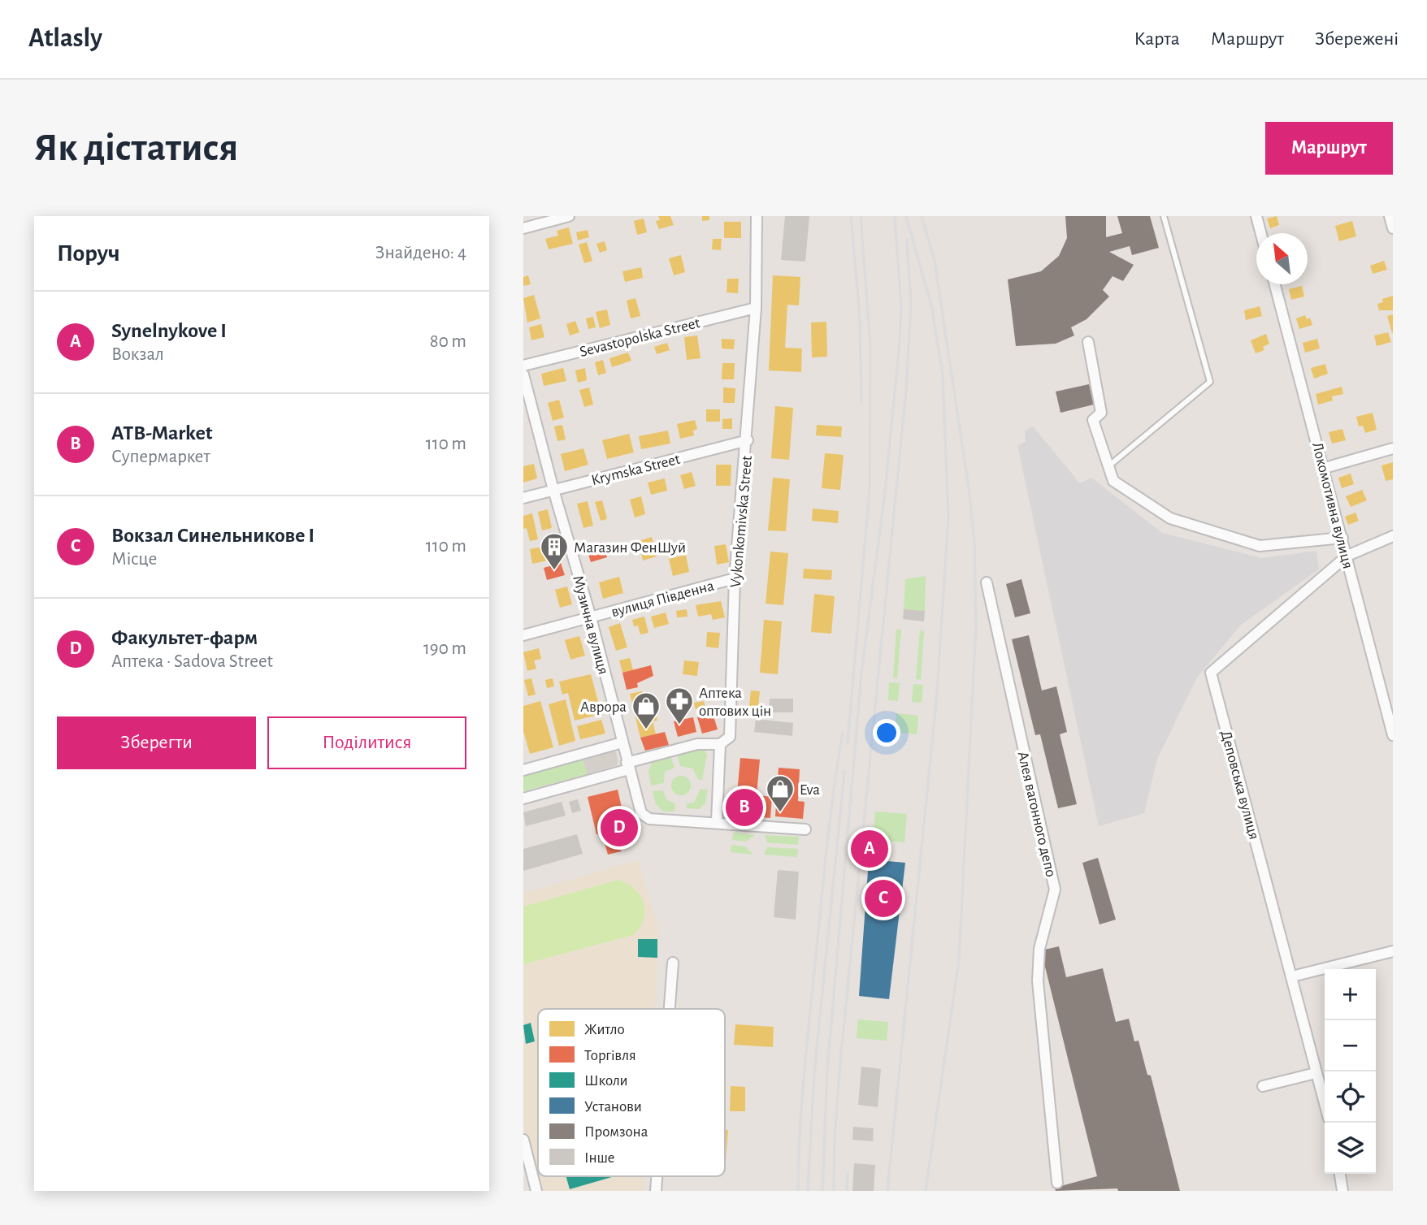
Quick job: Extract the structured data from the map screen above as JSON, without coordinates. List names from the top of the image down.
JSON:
{
  "streets": {
    "street": [
      "Sevastopolska Street",
      "Krymska Street",
      "Локомотивна вулиця",
      "Vykonkomivska Street",
      "вулиця Південна",
      "Музична вулиця",
      "Деповська вулиця",
      "Алея вагонного депо"
    ]
  },
  "crossings": [
    ["Sevastopolska Street", "Vykonkomivska Street"],
    ["Krymska Street", "Vykonkomivska Street"],
    ["Krymska Street", "Музична вулиця"],
    ["Локомотивна вулиця", "Деповська вулиця"],
    ["Vykonkomivska Street", "вулиця Південна"],
    ["Vykonkomivska Street", "Музична вулиця"],
    ["вулиця Південна", "Музична вулиця"]
  ],
  "places": {
    "building": ["Магазин ФенШуй"],
    "pharmacy": ["Аптека оптових цін"],
    "shop": ["Аврора", "Eva"]
  },
  "legend": [
    "Житло",
    "Торгівля",
    "Школи",
    "Установи",
    "Промзона",
    "Інше"
  ],
  "north": "top left",
  "page": {
    "header": "Atlasly",
    "nav": ["Карта", "Маршрут", "Збережені"],
    "buttons": [
      "Маршрут",
      ["Зберегти", "Поділитися"]
    ],
    "title": "Як дістатися",
    "heading": ["Поруч", "Знайдено: 4"],
    "list": [
      {
        "mark": "A",
        "name": "Synelnykove I",
        "note": "Вокзал",
        "value": "80 m"
      },
      {
        "mark": "B",
        "name": "ATB-Market",
        "note": "Супермаркет",
        "value": "110 m"
      },
      {
        "mark": "C",
        "name": "Вокзал Синельникове І",
        "note": "Місце",
        "value": "110 m"
      },
      {
        "mark": "D",
        "name": "Факультет-фарм",
        "note": "Аптека · Sadova Street",
        "value": "190 m"
      }
    ],
    "pins": [
      "B",
      "D",
      "A",
      "C"
    ],
    "map_buttons": ["+", "−"]
  }
}
